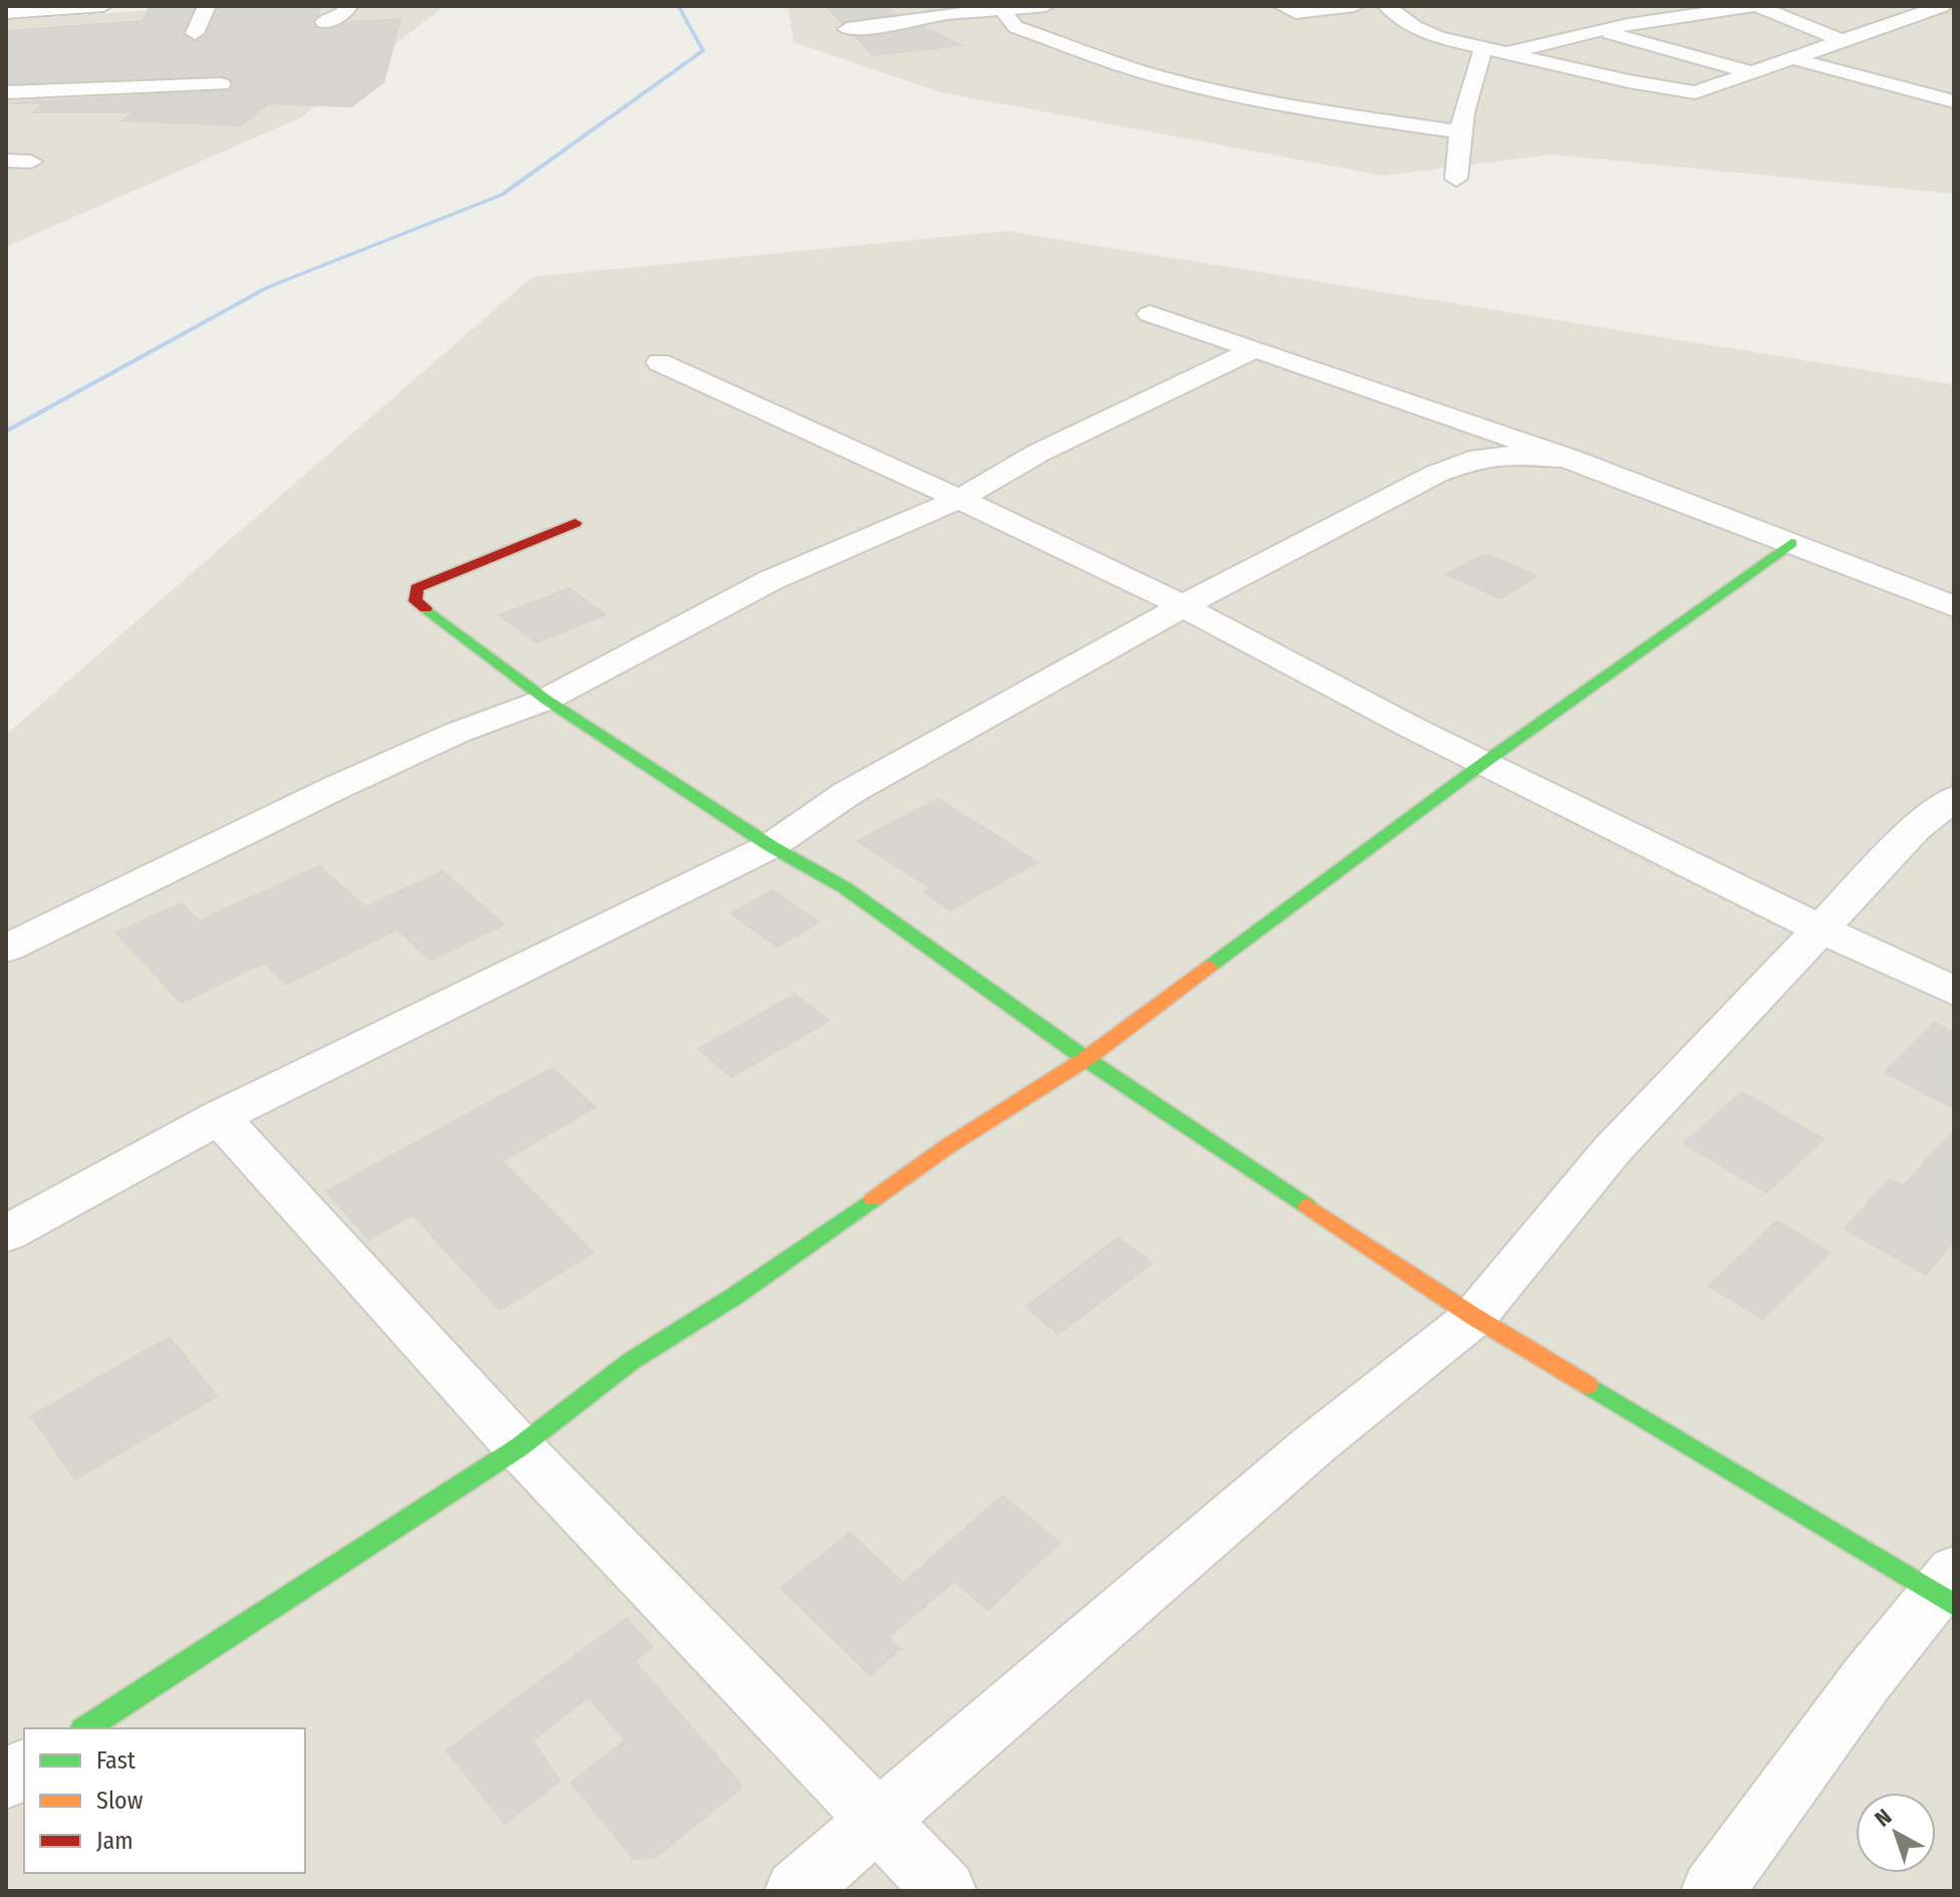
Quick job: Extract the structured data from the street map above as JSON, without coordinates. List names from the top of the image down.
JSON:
{
  "legend": ["Fast", "Slow", "Jam"],
  "north": "top left"
}
